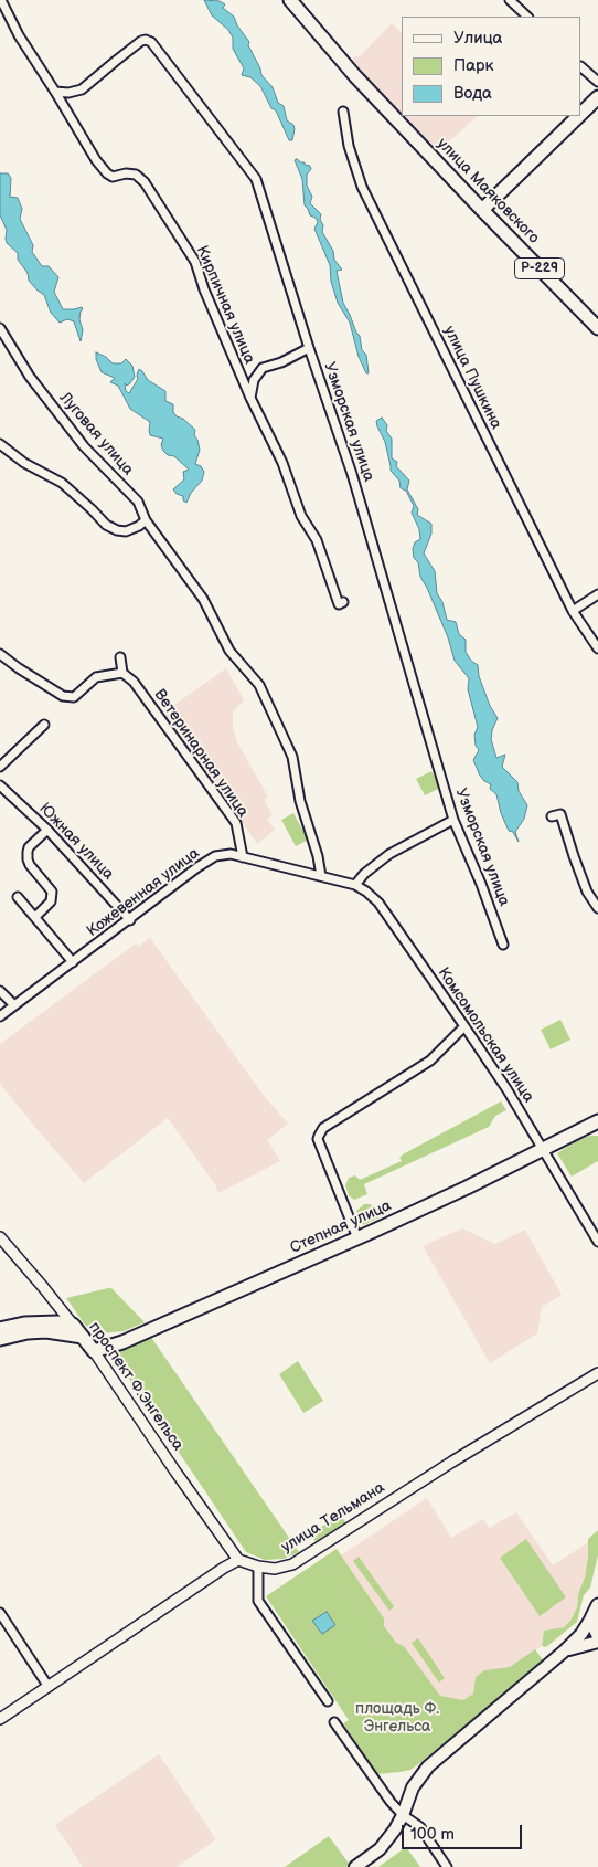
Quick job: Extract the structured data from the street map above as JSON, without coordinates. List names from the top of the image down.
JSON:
{
  "streets": {
    "main road": [
      "улица Маяковского",
      "Р-229",
      "Степная улица",
      "проспект Ф.Энгельса"
    ],
    "street": [
      "Кирпичная улица",
      "улица Пушкина",
      "Узморская улица",
      "Луговая улица",
      "Ветеринарная улица",
      "Южная улица",
      "Кожевенная улица",
      "Комсомольская улица",
      "улица Тельмана"
    ]
  },
  "crossings": [
    ["Кирпичная улица", "Узморская улица"],
    ["Луговая улица", "Кожевенная улица"],
    ["Луговая улица", "Комсомольская улица"],
    ["Ветеринарная улица", "Кожевенная улица"],
    ["Южная улица", "Кожевенная улица"],
    ["Кожевенная улица", "Комсомольская улица"],
    ["Комсомольская улица", "Степная улица"],
    ["Степная улица", "проспект Ф.Энгельса"],
    ["проспект Ф.Энгельса", "улица Тельмана"]
  ],
  "parks": ["площадь Ф. Энгельса"],
  "legend": ["Улица", "Парк", "Вода"],
  "scale_bar": "100 m"
}
